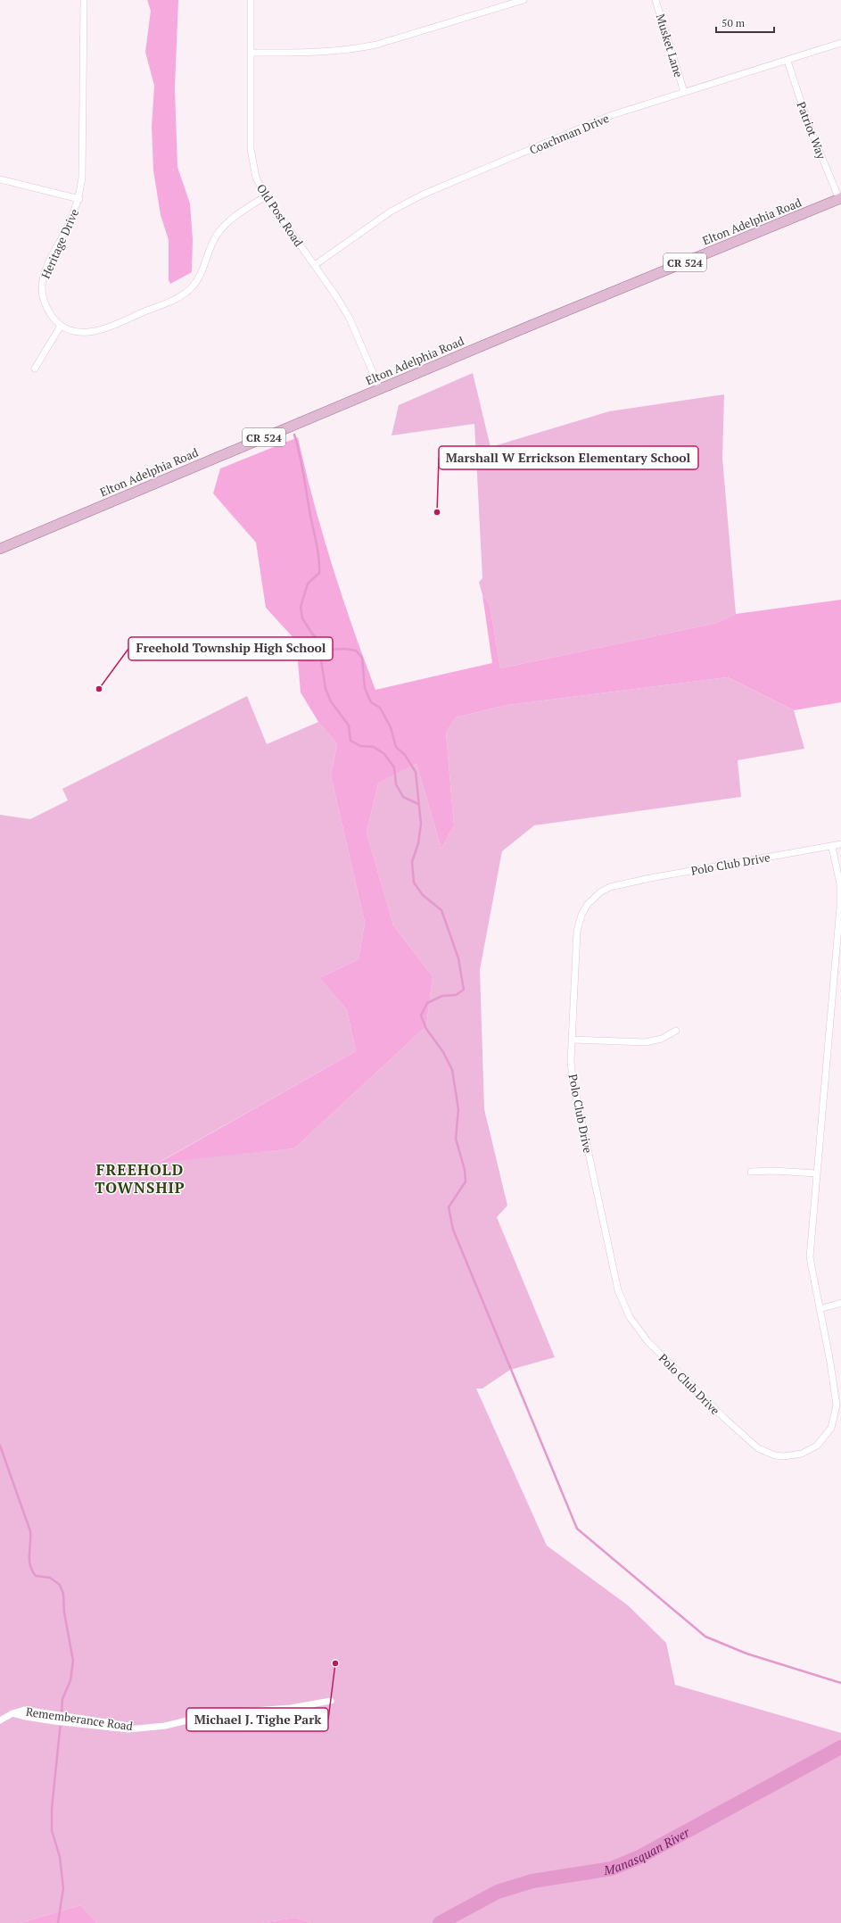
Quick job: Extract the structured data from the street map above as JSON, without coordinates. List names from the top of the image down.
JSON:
{
  "streets": {
    "main road": ["Elton Adelphia Road", "CR 524"],
    "street": [
      "Musket Lane",
      "Patriot Way",
      "Coachman Drive",
      "Old Post Road",
      "Heritage Drive",
      "Polo Club Drive",
      "Rememberance Road"
    ]
  },
  "crossings": [
    ["Musket Lane", "Coachman Drive"],
    ["Patriot Way", "Coachman Drive"],
    ["Patriot Way", "Elton Adelphia Road"],
    ["Coachman Drive", "Old Post Road"],
    ["Old Post Road", "Elton Adelphia Road"]
  ],
  "districts": ["FREEHOLD TOWNSHIP"],
  "water": ["Manasquan River"],
  "places": ["Marshall W Errickson Elementary School", "Freehold Township High School", "Michael J. Tighe Park"],
  "scale_bar": "50 m"
}
